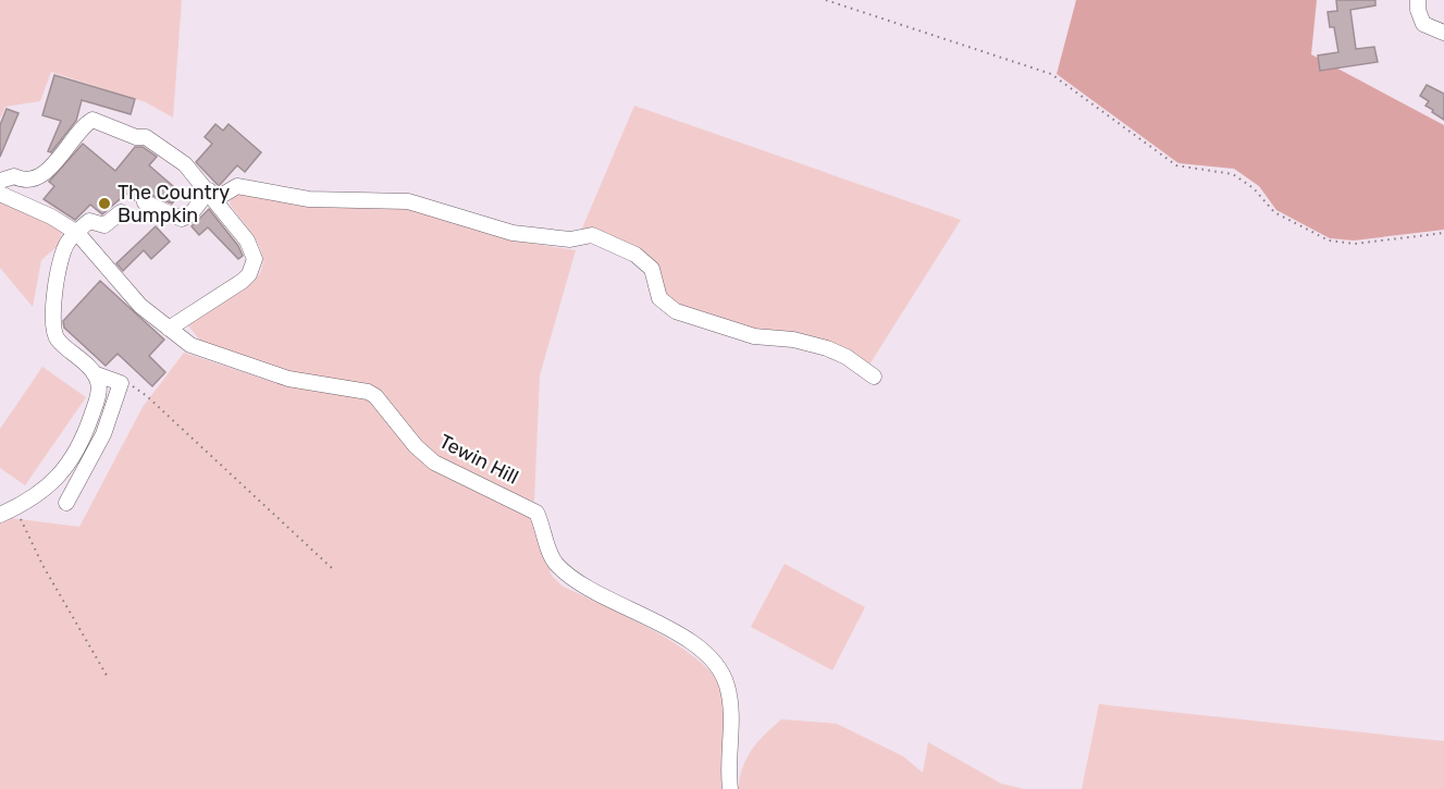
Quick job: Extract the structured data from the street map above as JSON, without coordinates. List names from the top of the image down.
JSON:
{
  "streets": {
    "street": ["Tewin Hill"]
  },
  "places": ["The Country Bumpkin"]
}
